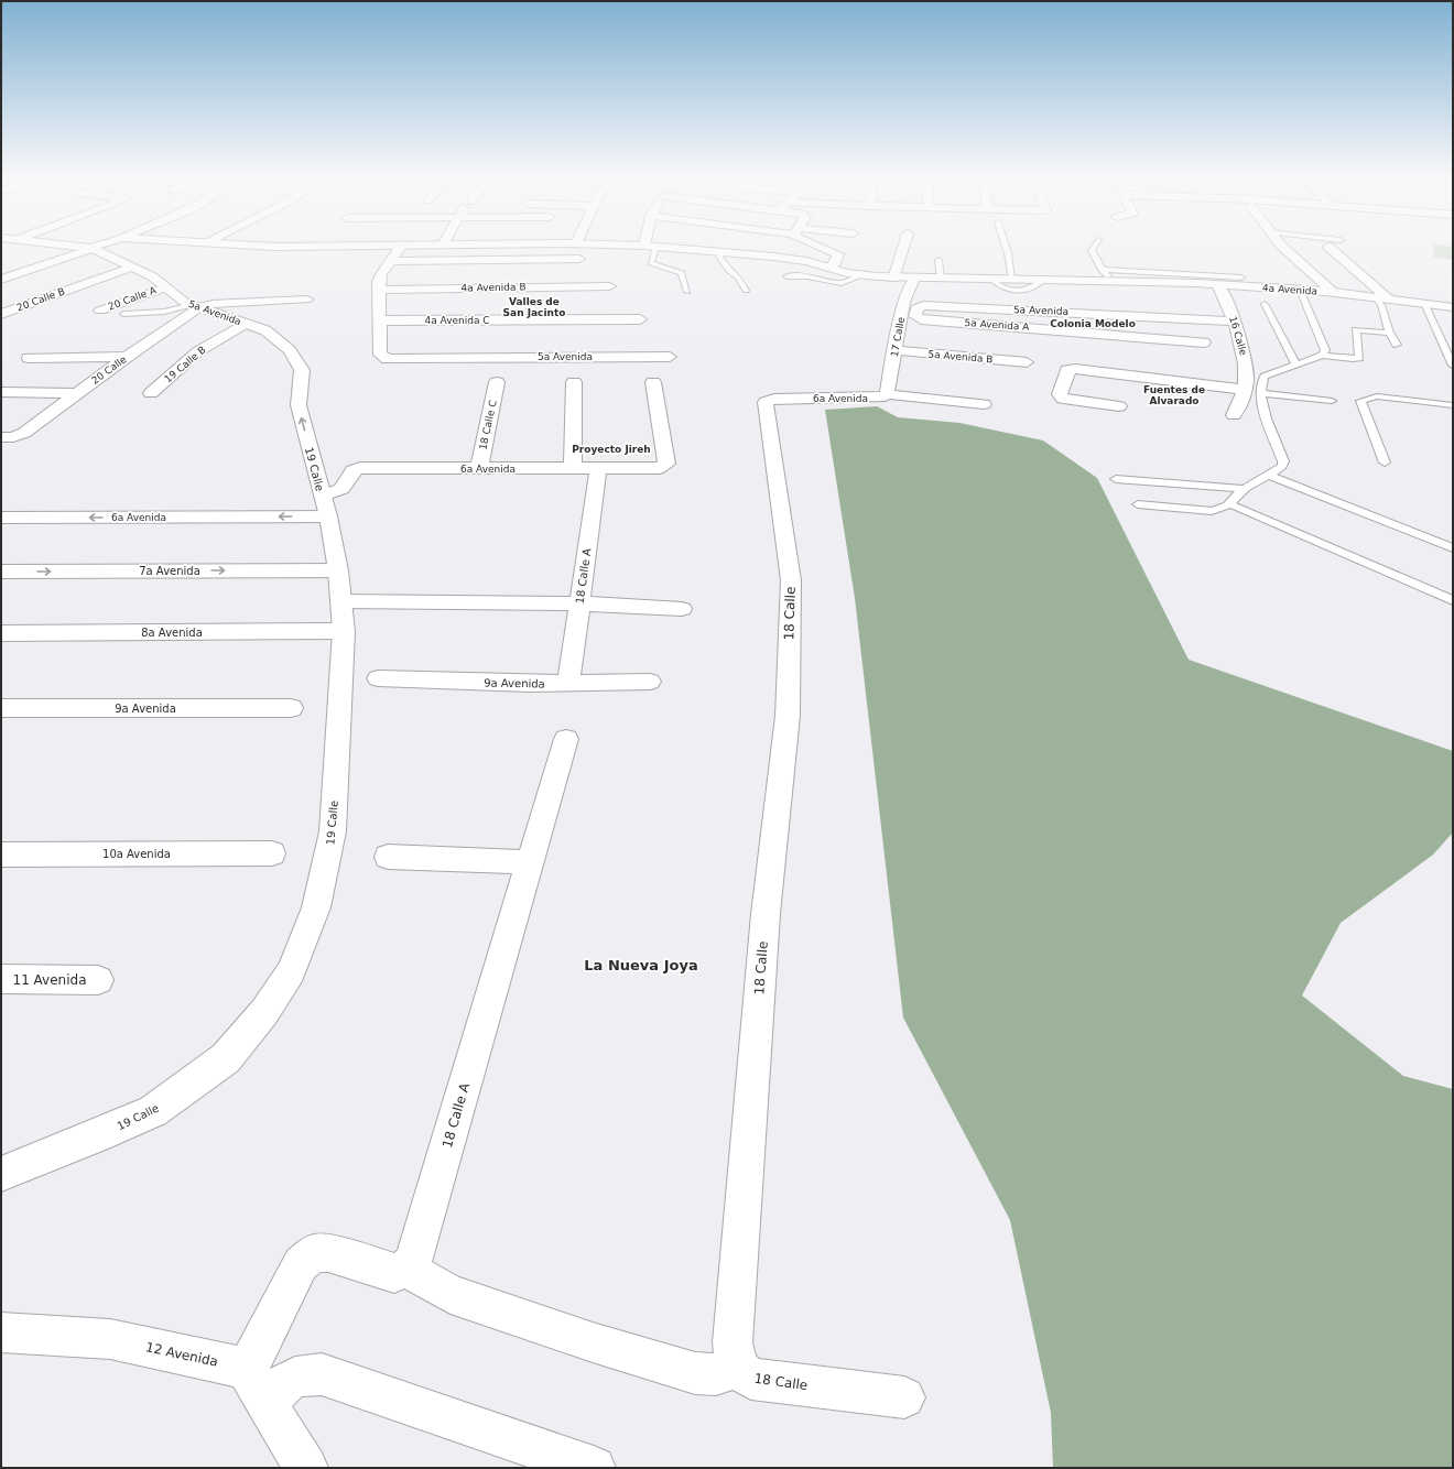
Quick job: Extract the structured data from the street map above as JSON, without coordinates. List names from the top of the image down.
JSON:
{
  "streets": {
    "street": [
      "4a Avenida B",
      "4a Avenida",
      "20 Calle A",
      "20 Calle B",
      "5a Avenida",
      "4a Avenida C",
      "5a Avenida A",
      "16 Calle",
      "17 Calle",
      "5a Avenida B",
      "19 Calle B",
      "20 Calle",
      "6a Avenida",
      "18 Calle C",
      "19 Calle",
      "7a Avenida",
      "18 Calle A",
      "18 Calle",
      "8a Avenida",
      "9a Avenida",
      "10a Avenida",
      "11 Avenida",
      "12 Avenida"
    ]
  },
  "crossings": [
    ["4a Avenida", "16 Calle"],
    ["4a Avenida", "17 Calle"],
    ["20 Calle A", "5a Avenida"],
    ["20 Calle B", "5a Avenida"],
    ["5a Avenida", "4a Avenida C"],
    ["5a Avenida", "5a Avenida A"],
    ["5a Avenida", "16 Calle"],
    ["5a Avenida", "19 Calle B"],
    ["5a Avenida", "20 Calle"],
    ["5a Avenida", "19 Calle"],
    ["17 Calle", "5a Avenida B"],
    ["17 Calle", "6a Avenida"],
    ["6a Avenida", "18 Calle C"],
    ["6a Avenida", "19 Calle"],
    ["6a Avenida", "18 Calle A"],
    ["6a Avenida", "18 Calle"],
    ["19 Calle", "7a Avenida"],
    ["19 Calle", "8a Avenida"],
    ["18 Calle A", "9a Avenida"]
  ],
  "districts": [
    "Valles de San Jacinto",
    "Colonia Modelo",
    "Fuentes de Alvarado",
    "Proyecto Jireh",
    "La Nueva Joya"
  ]
}
